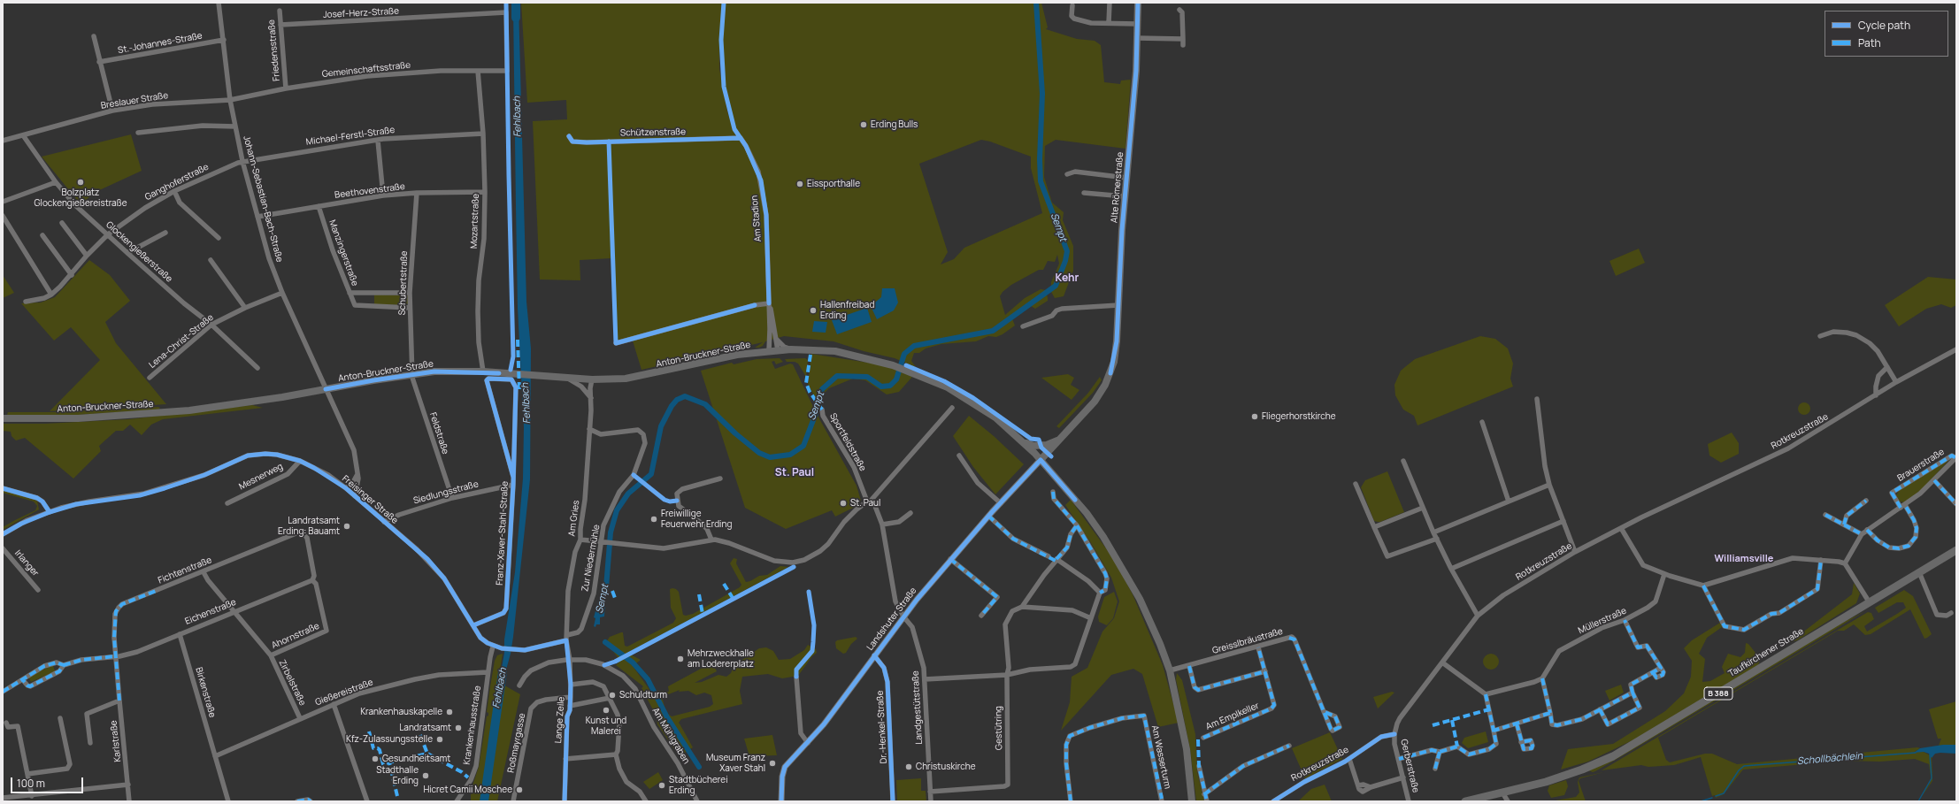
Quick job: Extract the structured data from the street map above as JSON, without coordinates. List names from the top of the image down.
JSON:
{
  "streets": {
    "main road": [
      "Alte Römerstraße",
      "Anton-Bruckner-Straße",
      "Taufkirchener Straße",
      "B 388"
    ],
    "street": [
      "Josef-Herz-Straße",
      "St.-Johannes-Straße",
      "Friedensstraße",
      "Gemeinschaftsstraße",
      "Breslauer Straße",
      "Schützenstraße",
      "Michael-Ferstl-Straße",
      "Ganghoferstraße",
      "Beethovenstraße",
      "Johann-Sebastian-Bach-Straße",
      "Am Stadion",
      "Mozartstraße",
      "Glockengießerstraße",
      "Manzingerstraße",
      "Schubertstraße",
      "Lena-Christ-Straße",
      "Rotkreuzstraße",
      "Feldstraße",
      "Sportfeldstraße",
      "Brauerstraße",
      "Mesnerweg",
      "Siedlungsstraße",
      "Freisinger Straße",
      "Am Gries",
      "Franz-Xaver-Stahl-Straße",
      "Zur Niedermühle",
      "Irlanger",
      "Fichtenstraße",
      "Eichenstraße",
      "Landshuter Straße",
      "Müllerstraße",
      "Ahornstraße",
      "Greisslbräustraße",
      "Zirbelstraße",
      "Birkenstraße",
      "Gießereistraße",
      "Landgestütstraße",
      "Am Emplkeller",
      "Lange Zeile",
      "Krankenhausstraße",
      "Dr.-Henkel-Straße",
      "Gestütring",
      "Am Mühlgraben",
      "Karlstraße",
      "Roßmayrgasse",
      "Am Wasserturm",
      "Gerberstraße"
    ]
  },
  "crossings": [
    ["Josef-Herz-Straße", "Friedensstraße"],
    ["Josef-Herz-Straße", "Gemeinschaftsstraße"],
    ["St.-Johannes-Straße", "Johann-Sebastian-Bach-Straße"],
    ["Friedensstraße", "Gemeinschaftsstraße"],
    ["Gemeinschaftsstraße", "Breslauer Straße"],
    ["Gemeinschaftsstraße", "Johann-Sebastian-Bach-Straße"],
    ["Gemeinschaftsstraße", "Mozartstraße"],
    ["Breslauer Straße", "Johann-Sebastian-Bach-Straße"],
    ["Breslauer Straße", "Glockengießerstraße"],
    ["Schützenstraße", "Am Stadion"],
    ["Michael-Ferstl-Straße", "Ganghoferstraße"],
    ["Michael-Ferstl-Straße", "Johann-Sebastian-Bach-Straße"],
    ["Michael-Ferstl-Straße", "Mozartstraße"],
    ["Ganghoferstraße", "Johann-Sebastian-Bach-Straße"],
    ["Ganghoferstraße", "Glockengießerstraße"],
    ["Alte Römerstraße", "Anton-Bruckner-Straße"],
    ["Alte Römerstraße", "Landshuter Straße"],
    ["Beethovenstraße", "Johann-Sebastian-Bach-Straße"],
    ["Beethovenstraße", "Mozartstraße"],
    ["Beethovenstraße", "Manzingerstraße"],
    ["Beethovenstraße", "Schubertstraße"],
    ["Johann-Sebastian-Bach-Straße", "Lena-Christ-Straße"],
    ["Johann-Sebastian-Bach-Straße", "Anton-Bruckner-Straße"],
    ["Johann-Sebastian-Bach-Straße", "Freisinger Straße"],
    ["Am Stadion", "Anton-Bruckner-Straße"],
    ["Mozartstraße", "Anton-Bruckner-Straße"],
    ["Glockengießerstraße", "Lena-Christ-Straße"],
    ["Manzingerstraße", "Schubertstraße"],
    ["Schubertstraße", "Anton-Bruckner-Straße"],
    ["Schubertstraße", "Feldstraße"],
    ["Anton-Bruckner-Straße", "Feldstraße"],
    ["Anton-Bruckner-Straße", "Am Gries"],
    ["Anton-Bruckner-Straße", "Franz-Xaver-Stahl-Straße"],
    ["Anton-Bruckner-Straße", "Landshuter Straße"],
    ["Anton-Bruckner-Straße", "Greisslbräustraße"],
    ["Rotkreuzstraße", "Gerberstraße"],
    ["Feldstraße", "Siedlungsstraße"],
    ["Mesnerweg", "Freisinger Straße"],
    ["Siedlungsstraße", "Freisinger Straße"],
    ["Siedlungsstraße", "Franz-Xaver-Stahl-Straße"],
    ["Freisinger Straße", "Am Gries"],
    ["Freisinger Straße", "Franz-Xaver-Stahl-Straße"],
    ["Freisinger Straße", "Zur Niedermühle"],
    ["Freisinger Straße", "Lange Zeile"],
    ["Freisinger Straße", "Krankenhausstraße"],
    ["Am Gries", "Zur Niedermühle"],
    ["Am Gries", "Lange Zeile"],
    ["Zur Niedermühle", "Lange Zeile"],
    ["Fichtenstraße", "Eichenstraße"],
    ["Fichtenstraße", "Ahornstraße"],
    ["Fichtenstraße", "Zirbelstraße"],
    ["Fichtenstraße", "Karlstraße"],
    ["Eichenstraße", "Ahornstraße"],
    ["Eichenstraße", "Zirbelstraße"],
    ["Eichenstraße", "Birkenstraße"],
    ["Eichenstraße", "Karlstraße"],
    ["Landshuter Straße", "Landgestütstraße"],
    ["Landshuter Straße", "Dr.-Henkel-Straße"],
    ["Ahornstraße", "Zirbelstraße"],
    ["Greisslbräustraße", "Am Emplkeller"],
    ["Zirbelstraße", "Gießereistraße"],
    ["Birkenstraße", "Gießereistraße"],
    ["Gießereistraße", "Krankenhausstraße"],
    ["Landgestütstraße", "Gestütring"],
    ["Lange Zeile", "Am Mühlgraben"],
    ["Lange Zeile", "Roßmayrgasse"]
  ],
  "districts": ["Kehr", "St. Paul", "Williamsville"],
  "water": ["Fehlbach", "Sempt", "Schollbächlein"],
  "places": [
    "Erding Bulls",
    "Bolzplatz Glockengießereistraße",
    "Eissporthalle",
    "Hallenfreibad Erding",
    "Fliegerhorstkirche",
    "St. Paul",
    "Freiwillige Feuerwehr Erding",
    "Landratsamt Erding: Bauamt",
    "Mehrzweckhalle am Lodererplatz",
    "Schuldturm",
    "Kunst und Malerei",
    "Krankenhauskapelle",
    "Landratsamt",
    "Kfz-Zulassungsstelle",
    "Gesundheitsamt",
    "Museum Franz Xaver Stahl",
    "Christuskirche",
    "Stadthalle Erding",
    "Stadtbücherei Erding",
    "Hicret Camii Moschee"
  ],
  "legend": ["Cycle path", "Path"],
  "scale_bar": "100 m"
}
